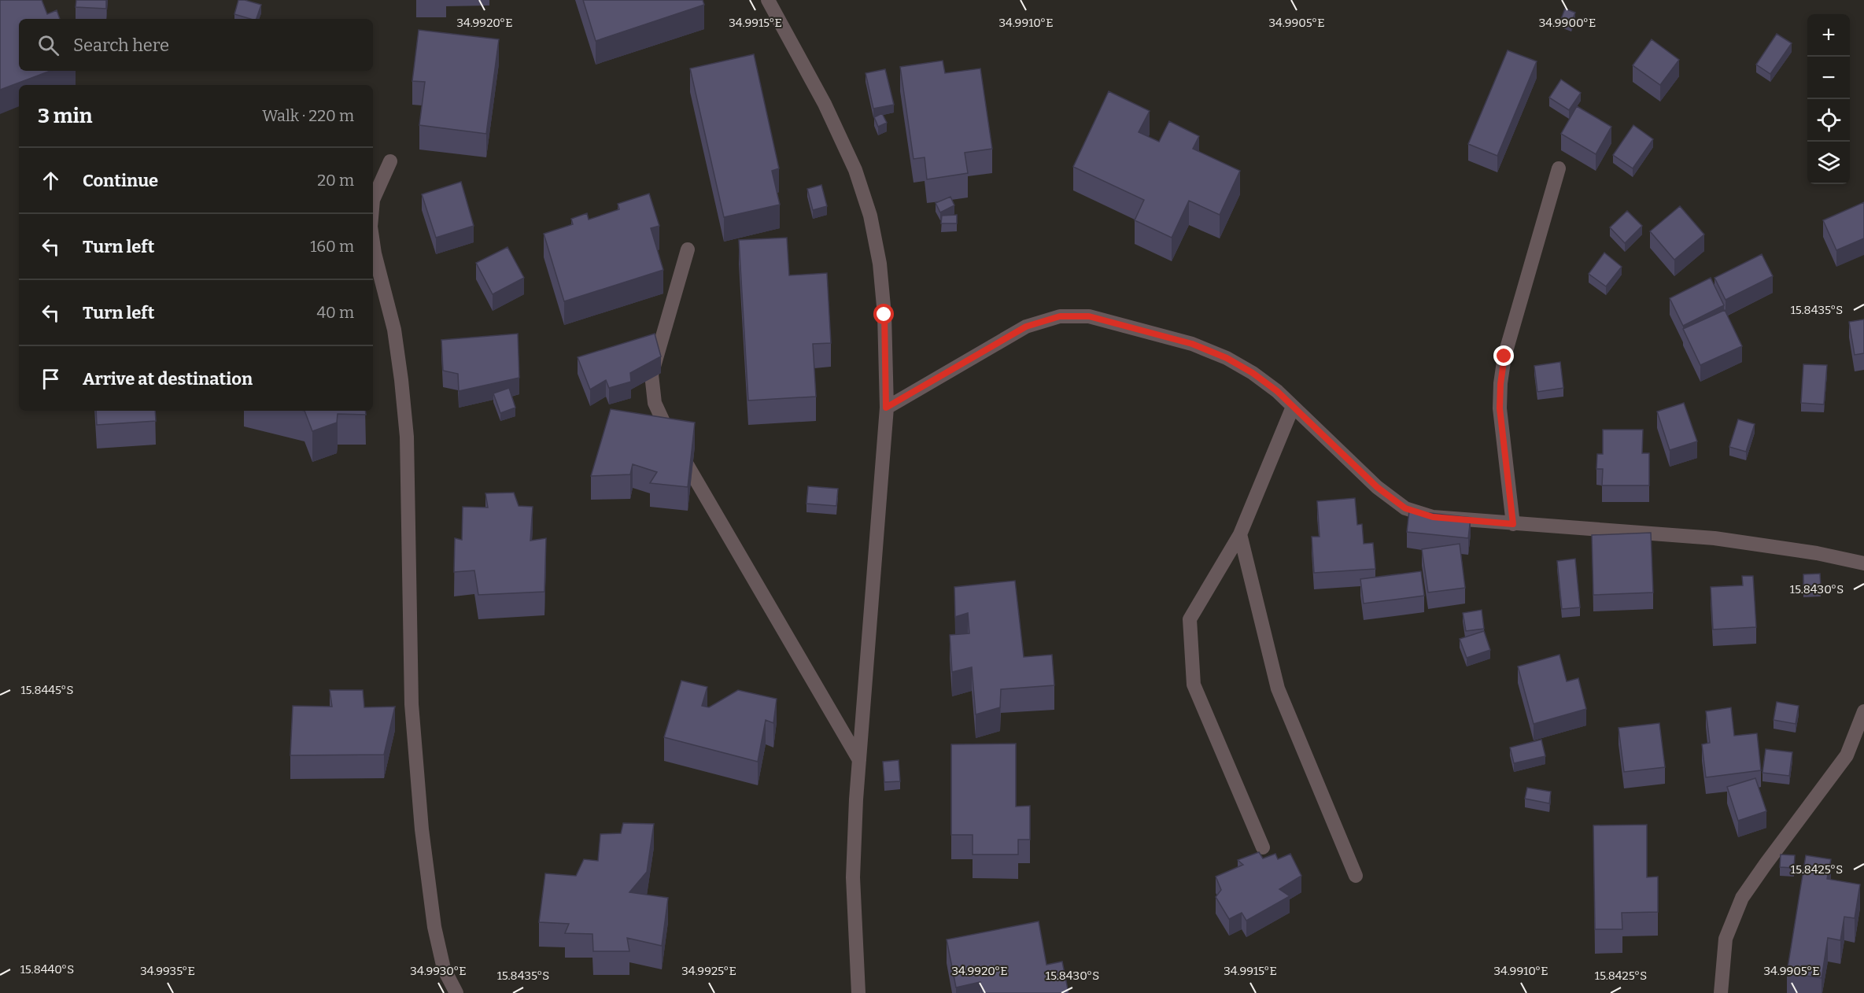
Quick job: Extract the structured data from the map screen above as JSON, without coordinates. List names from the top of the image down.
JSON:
{
  "page": {
    "map_buttons": ["+", "−"],
    "search": "Search here",
    "heading": ["3 min", "Walk · 220 m"],
    "list": [
      ["Continue", "20 m"],
      ["Turn left", "160 m"],
      ["Turn left", "40 m"],
      "Arrive at destination"
    ]
  },
  "coordinates": [
    "34.9920°E",
    "34.9915°E",
    "34.9910°E",
    "34.9905°E",
    "34.9900°E",
    "15.8435°S",
    "15.8430°S",
    "15.8445°S",
    "15.8425°S",
    "15.8440°S",
    "34.9935°E",
    "34.9930°E",
    "34.9925°E"
  ]
}
